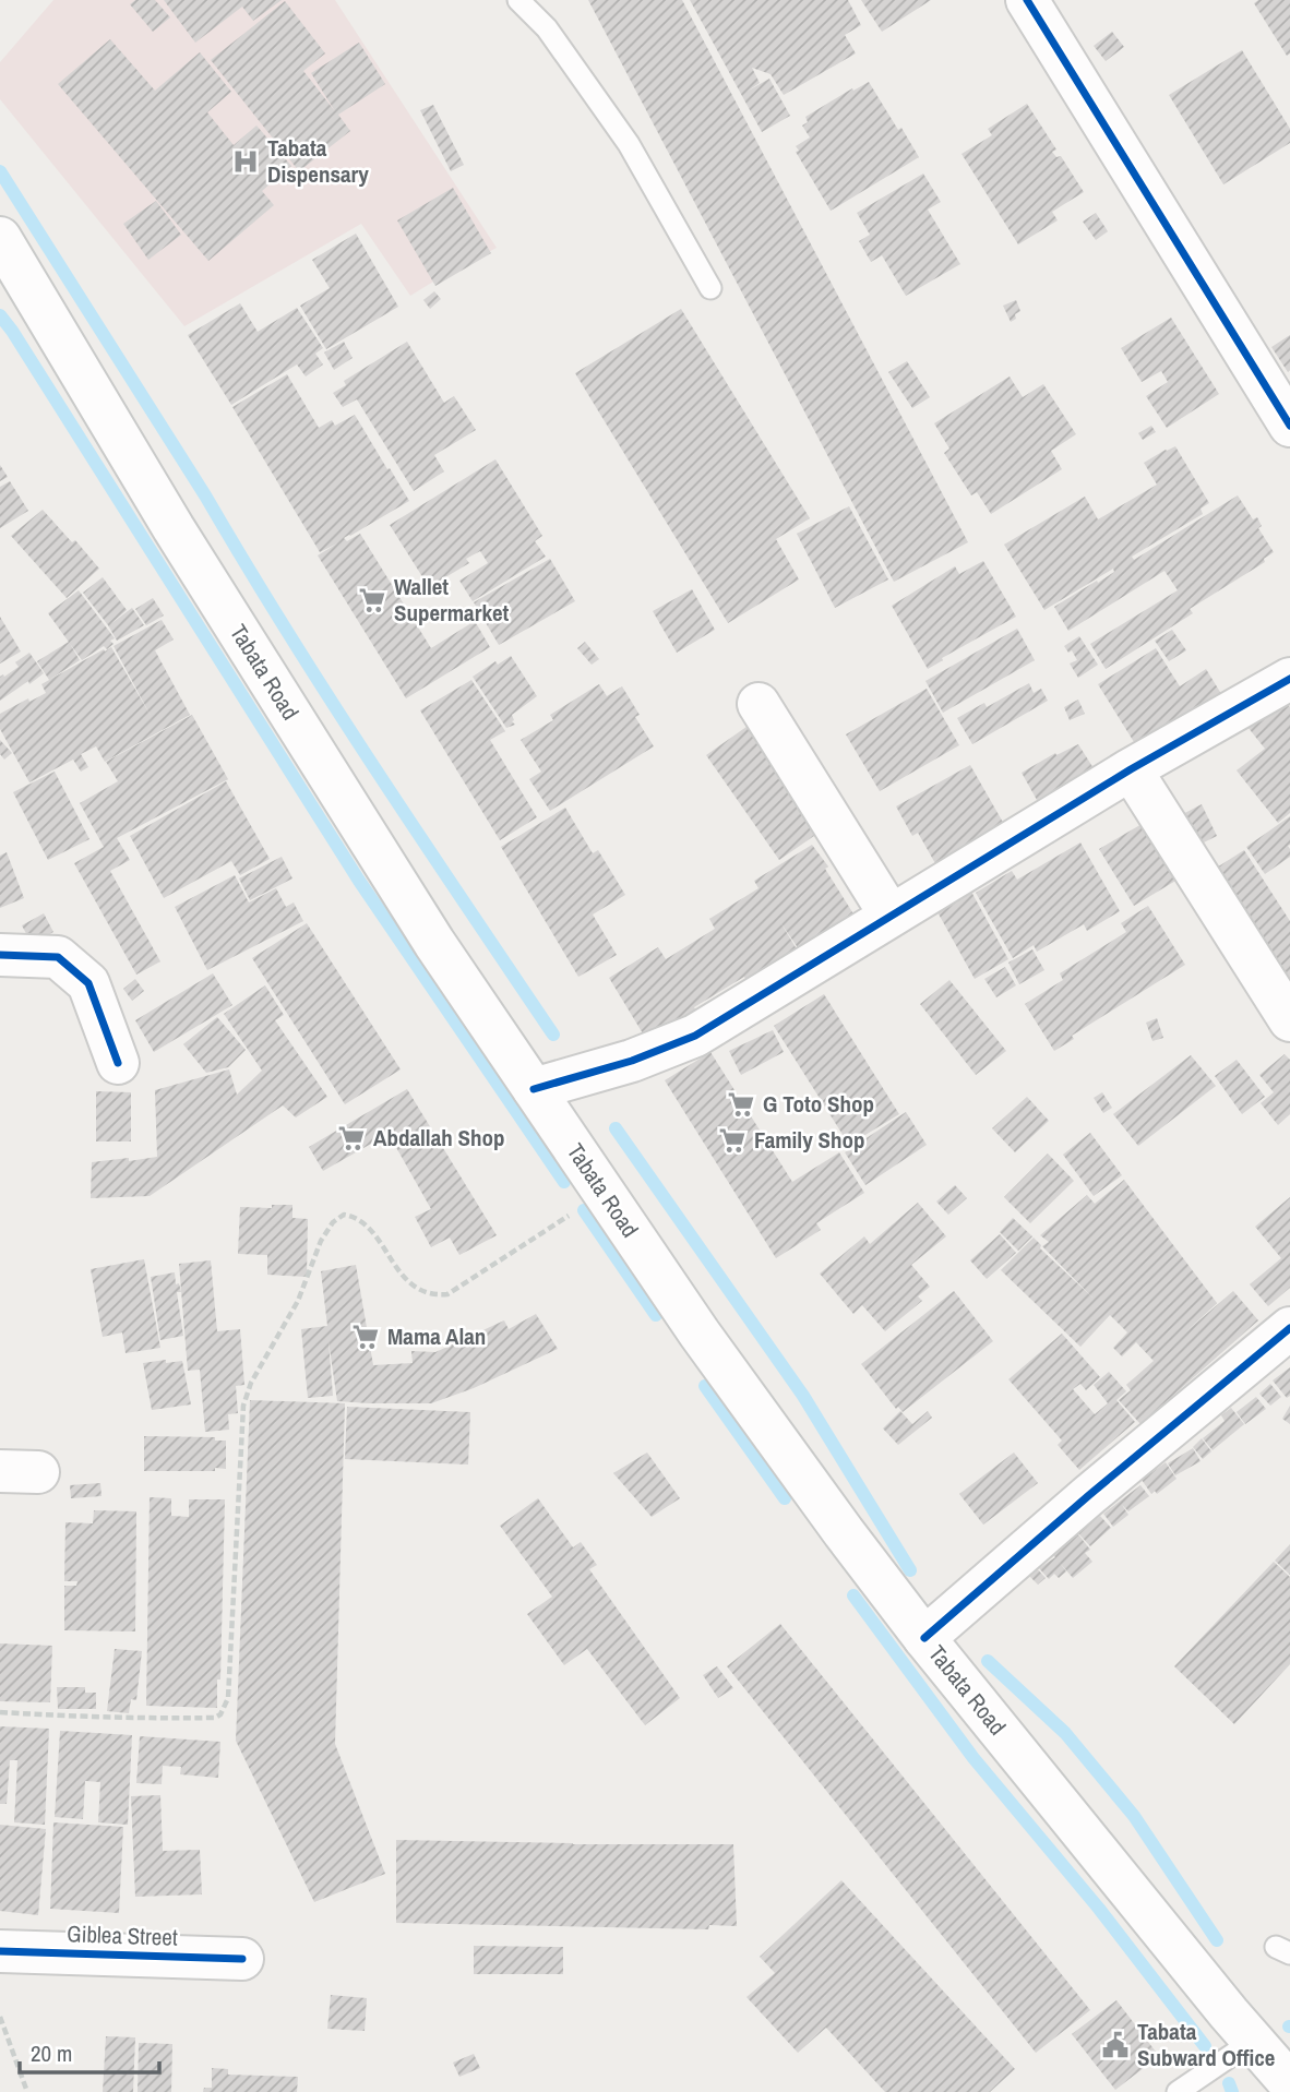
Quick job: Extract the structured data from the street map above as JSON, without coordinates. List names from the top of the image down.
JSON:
{
  "streets": {
    "street": ["Tabata Road", "Giblea Street"]
  },
  "places": {
    "hospital": ["Tabata Dispensary"],
    "supermarket": [
      "Wallet Supermarket",
      "G Toto Shop",
      "Abdallah Shop",
      "Family Shop",
      "Mama Alan"
    ],
    "public building": ["Tabata Subward Office"]
  },
  "scale_bar": "20 m"
}
